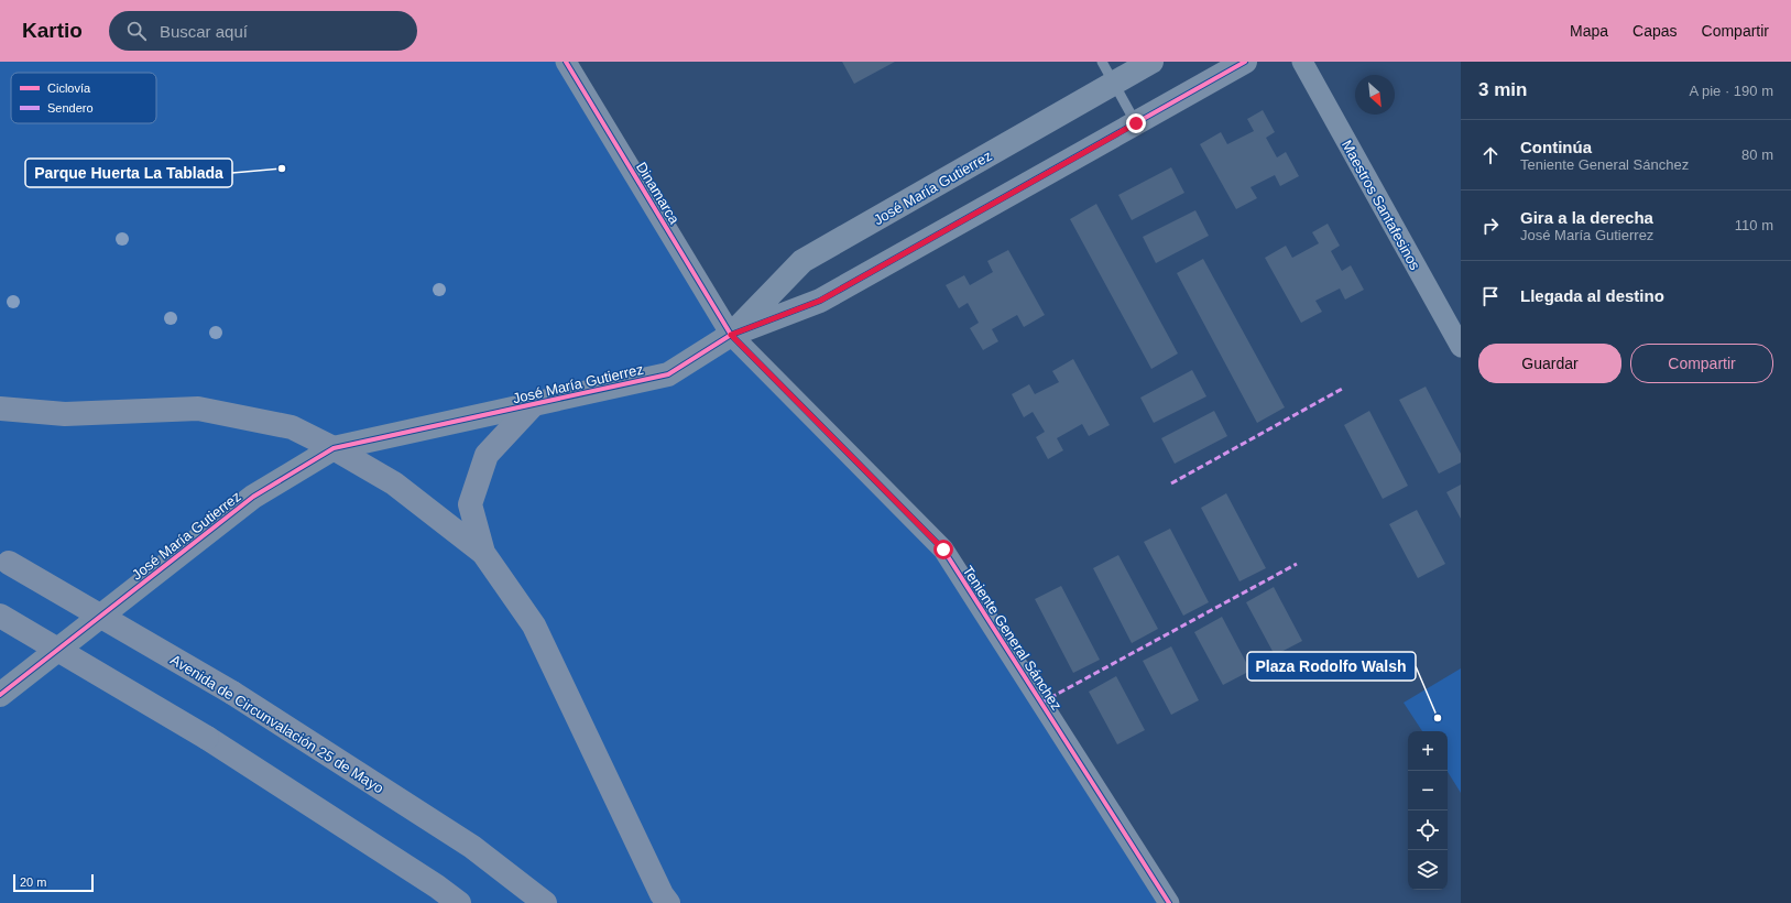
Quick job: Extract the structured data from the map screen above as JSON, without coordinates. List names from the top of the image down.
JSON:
{
  "streets": {
    "highway": ["Avenida de Circunvalación 25 de Mayo"],
    "street": [
      "José María Gutierrez",
      "Dinamarca",
      "Maestros Santafesinos",
      "Teniente General Sánchez"
    ]
  },
  "crossings": [
    ["José María Gutierrez", "Dinamarca"],
    ["José María Gutierrez", "Teniente General Sánchez"],
    ["Dinamarca", "Teniente General Sánchez"]
  ],
  "places": ["Parque Huerta La Tablada", "Plaza Rodolfo Walsh"],
  "legend": ["Ciclovía", "Sendero"],
  "scale_bar": "20 m",
  "north": "bottom right",
  "page": {
    "header": "Kartio",
    "search": "Buscar aquí",
    "nav": ["Mapa", "Capas", "Compartir"],
    "heading": ["3 min", "A pie · 190 m"],
    "list": [
      ["Continúa", "Teniente General Sánchez", "80 m"],
      ["Gira a la derecha", "José María Gutierrez", "110 m"],
      "Llegada al destino"
    ],
    "buttons": ["Guardar", "Compartir"],
    "map_buttons": ["+", "−"],
    "scale": "20 m"
  }
}
